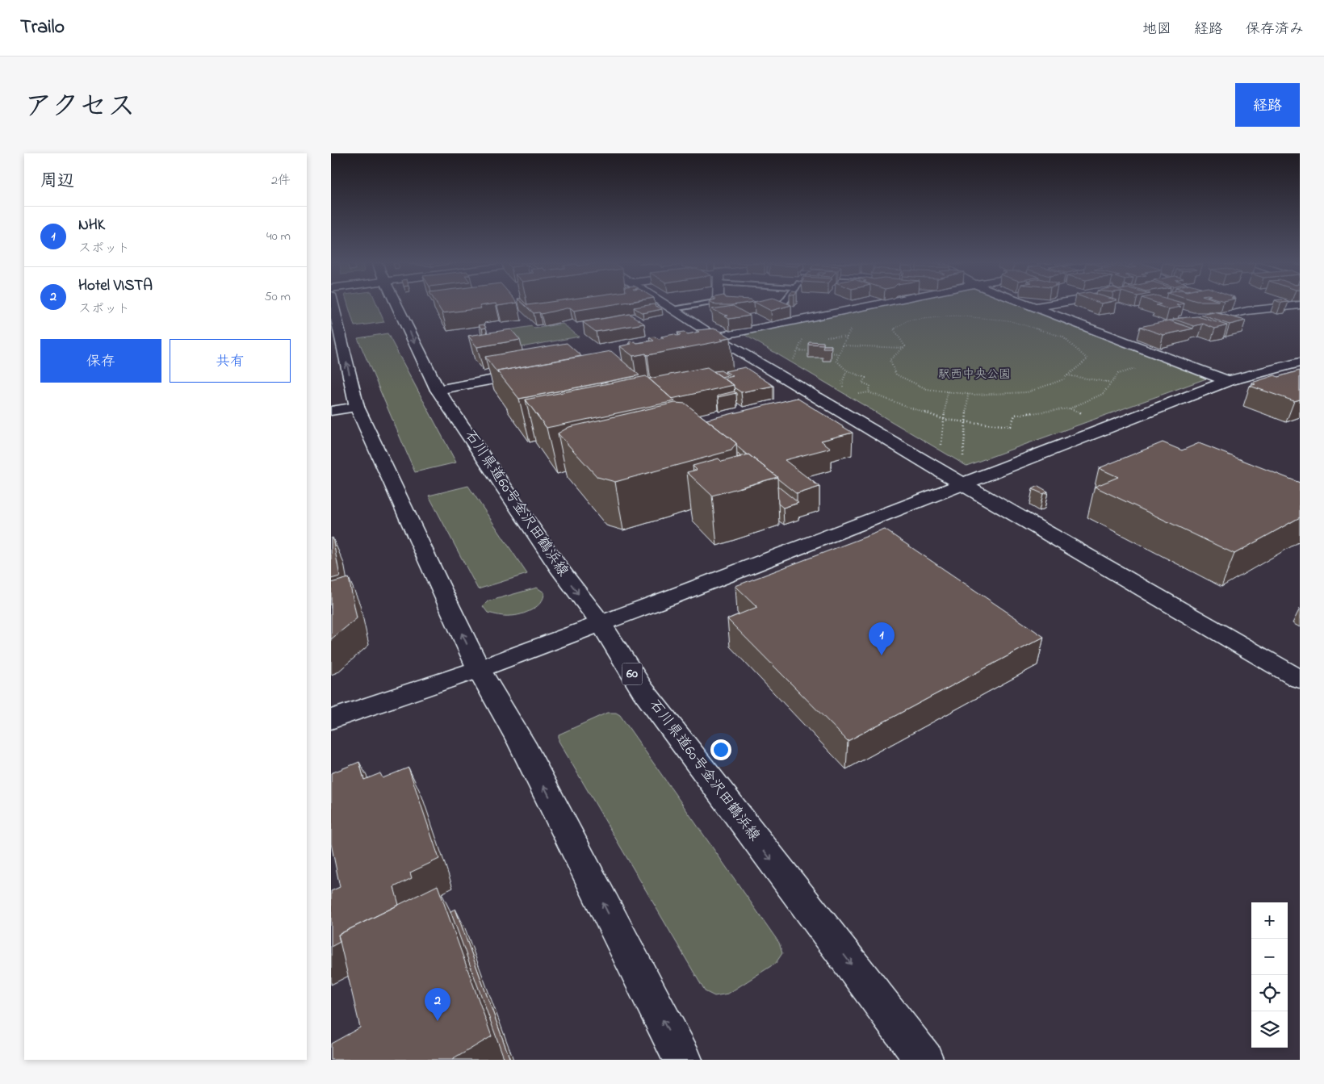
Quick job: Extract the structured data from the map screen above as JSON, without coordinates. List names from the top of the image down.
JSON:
{
  "streets": {
    "street": ["石川県道60号金沢田鶴浜線", "60"]
  },
  "parks": ["駅西中央公園"],
  "page": {
    "header": "Trailo",
    "nav": ["地図", "経路", "保存済み"],
    "title": "アクセス",
    "buttons": [
      "経路",
      ["保存", "共有"]
    ],
    "heading": ["周辺", "2件"],
    "list": [
      {
        "mark": "1",
        "name": "NHK",
        "note": "スポット",
        "value": "40 m"
      },
      {
        "mark": "2",
        "name": "Hotel VISTA",
        "note": "スポット",
        "value": "50 m"
      }
    ],
    "pins": ["1", "2"],
    "map_buttons": ["+", "−"]
  }
}
